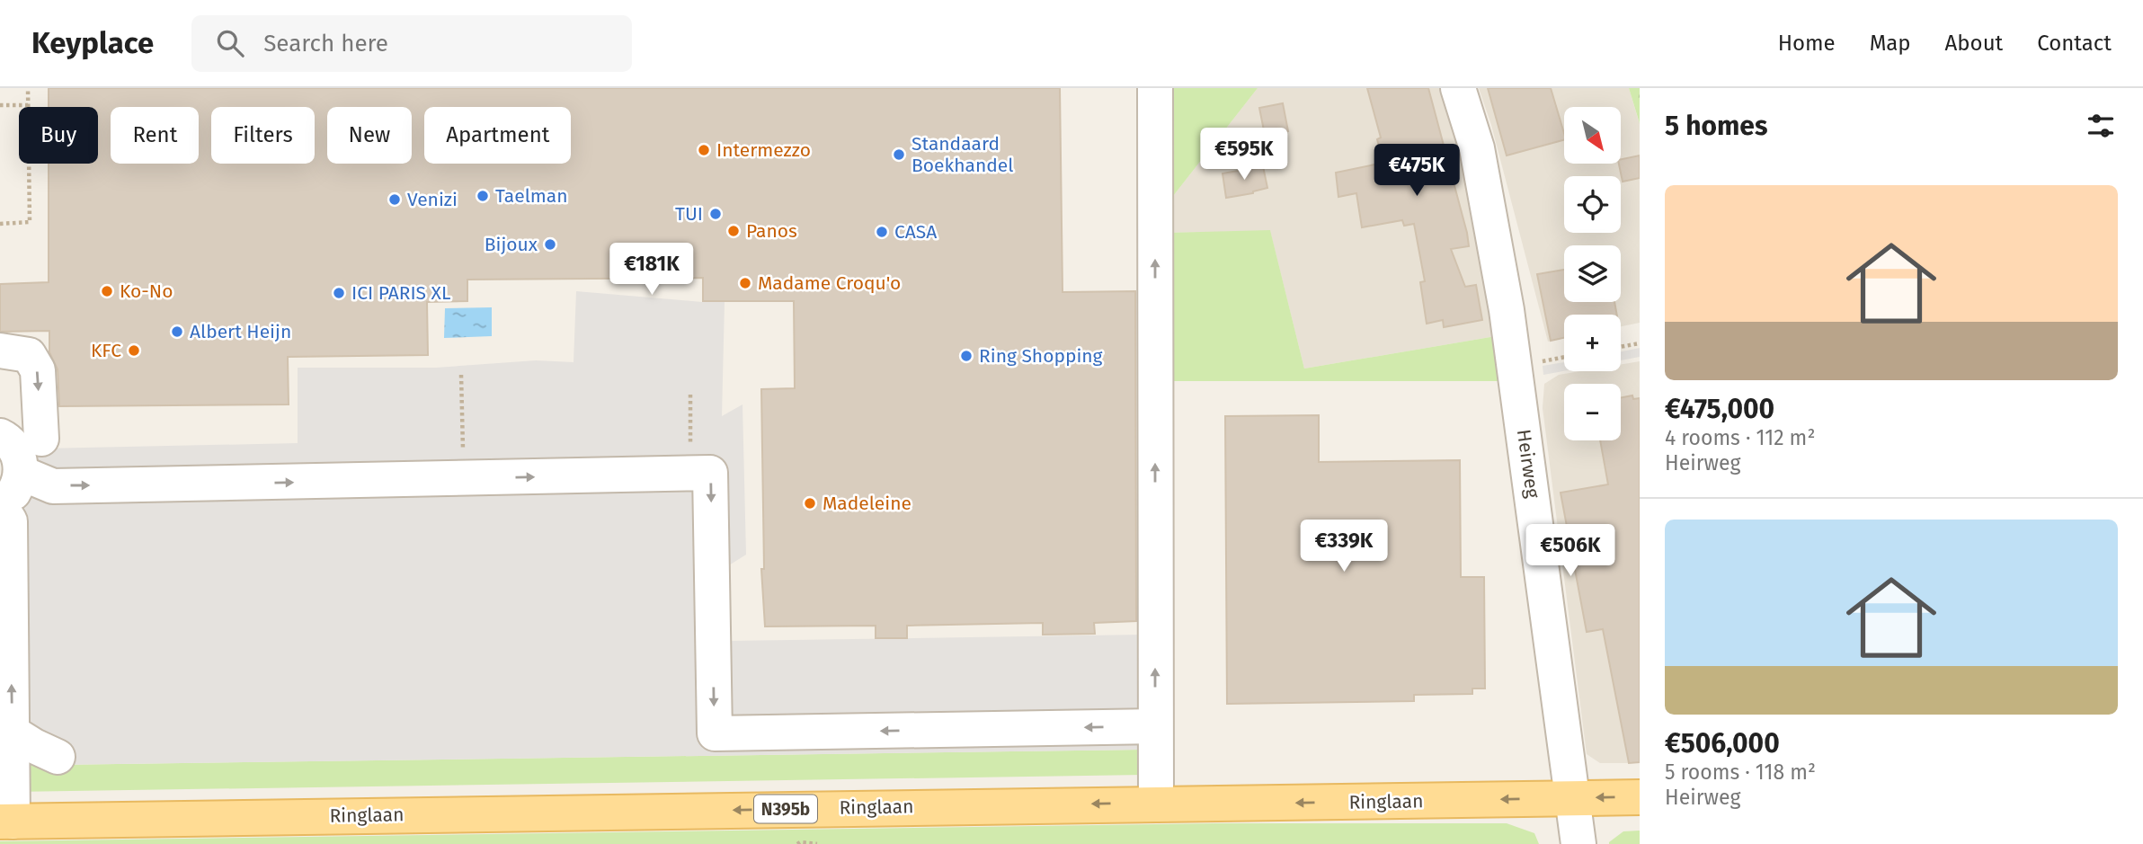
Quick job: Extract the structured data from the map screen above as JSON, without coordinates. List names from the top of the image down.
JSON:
{
  "streets": {
    "main road": ["Ringlaan", "N395b"],
    "street": ["Heirweg"]
  },
  "crossings": [
    ["Heirweg", "Ringlaan"]
  ],
  "one_way": ["Ringlaan"],
  "places": [
    "Intermezzo",
    "Standaard Boekhandel",
    "Taelman",
    "Venizi",
    "TUI",
    "Panos",
    "CASA",
    "Bijoux",
    "Madame Croqu'o",
    "Ko-No",
    "ICI PARIS XL",
    "Albert Heijn",
    "KFC",
    "Ring Shopping",
    "Madeleine"
  ],
  "north": "bottom right",
  "page": {
    "header": "Keyplace",
    "search": "Search here",
    "nav": [
      "Home",
      "Map",
      "About",
      "Contact"
    ],
    "heading": "5 homes",
    "map_buttons": ["+", "−"],
    "chip": [
      "Buy",
      "Rent",
      "Filters",
      "New",
      "Apartment"
    ],
    "price": [
      "€595K",
      "€475K",
      "€181K",
      "€339K",
      "€506K"
    ],
    "list": [
      {
        "name": "€475,000",
        "note": "4 rooms · 112 m² · Heirweg"
      },
      {
        "name": "€506,000",
        "note": "5 rooms · 118 m² · Heirweg"
      }
    ]
  }
}
